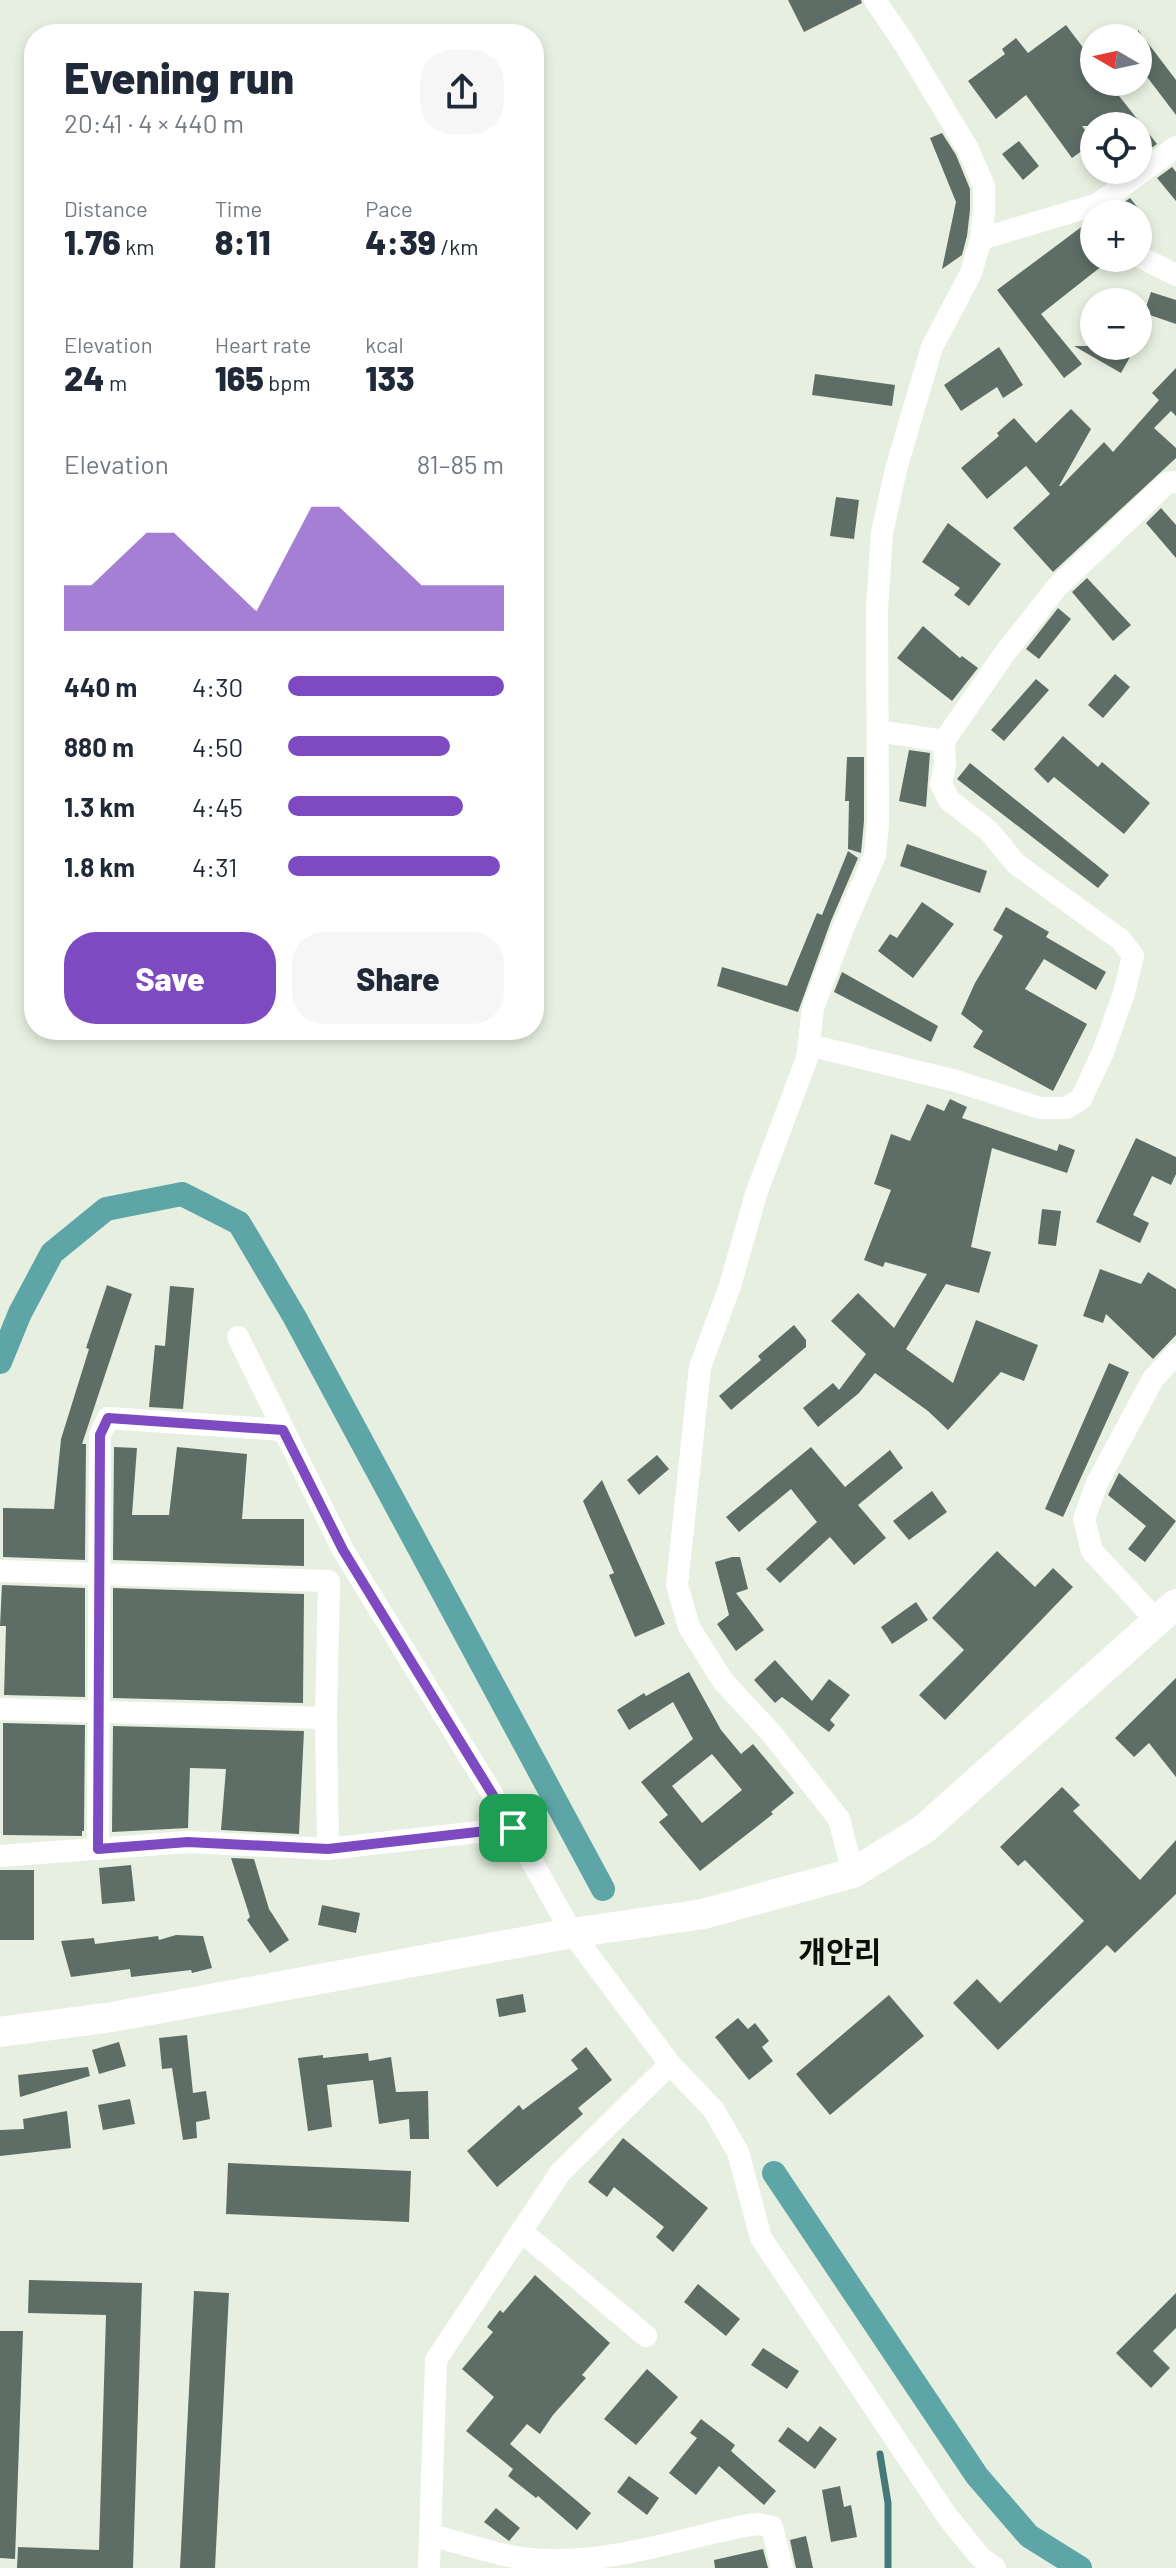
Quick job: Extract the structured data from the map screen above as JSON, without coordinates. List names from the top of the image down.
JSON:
{
  "districts": ["개안리"],
  "north": "left",
  "page": {
    "map_buttons": ["+", "−"],
    "heading": ["Evening run", "20:41 · 4 × 440 m"],
    "stats": [
      ["Distance", "1.76 km"],
      ["Time", "8:11"],
      ["Pace", "4:39 /km"],
      ["Elevation", "24 m"],
      ["Heart rate", "165 bpm"],
      ["kcal", "133"]
    ],
    "chart": ["Elevation", "81–85 m"],
    "list": [
      {
        "name": "440 m",
        "note": "4:30"
      },
      {
        "name": "880 m",
        "note": "4:50"
      },
      {
        "name": "1.3 km",
        "note": "4:45"
      },
      {
        "name": "1.8 km",
        "note": "4:31"
      }
    ],
    "buttons": ["Save", "Share"]
  }
}
